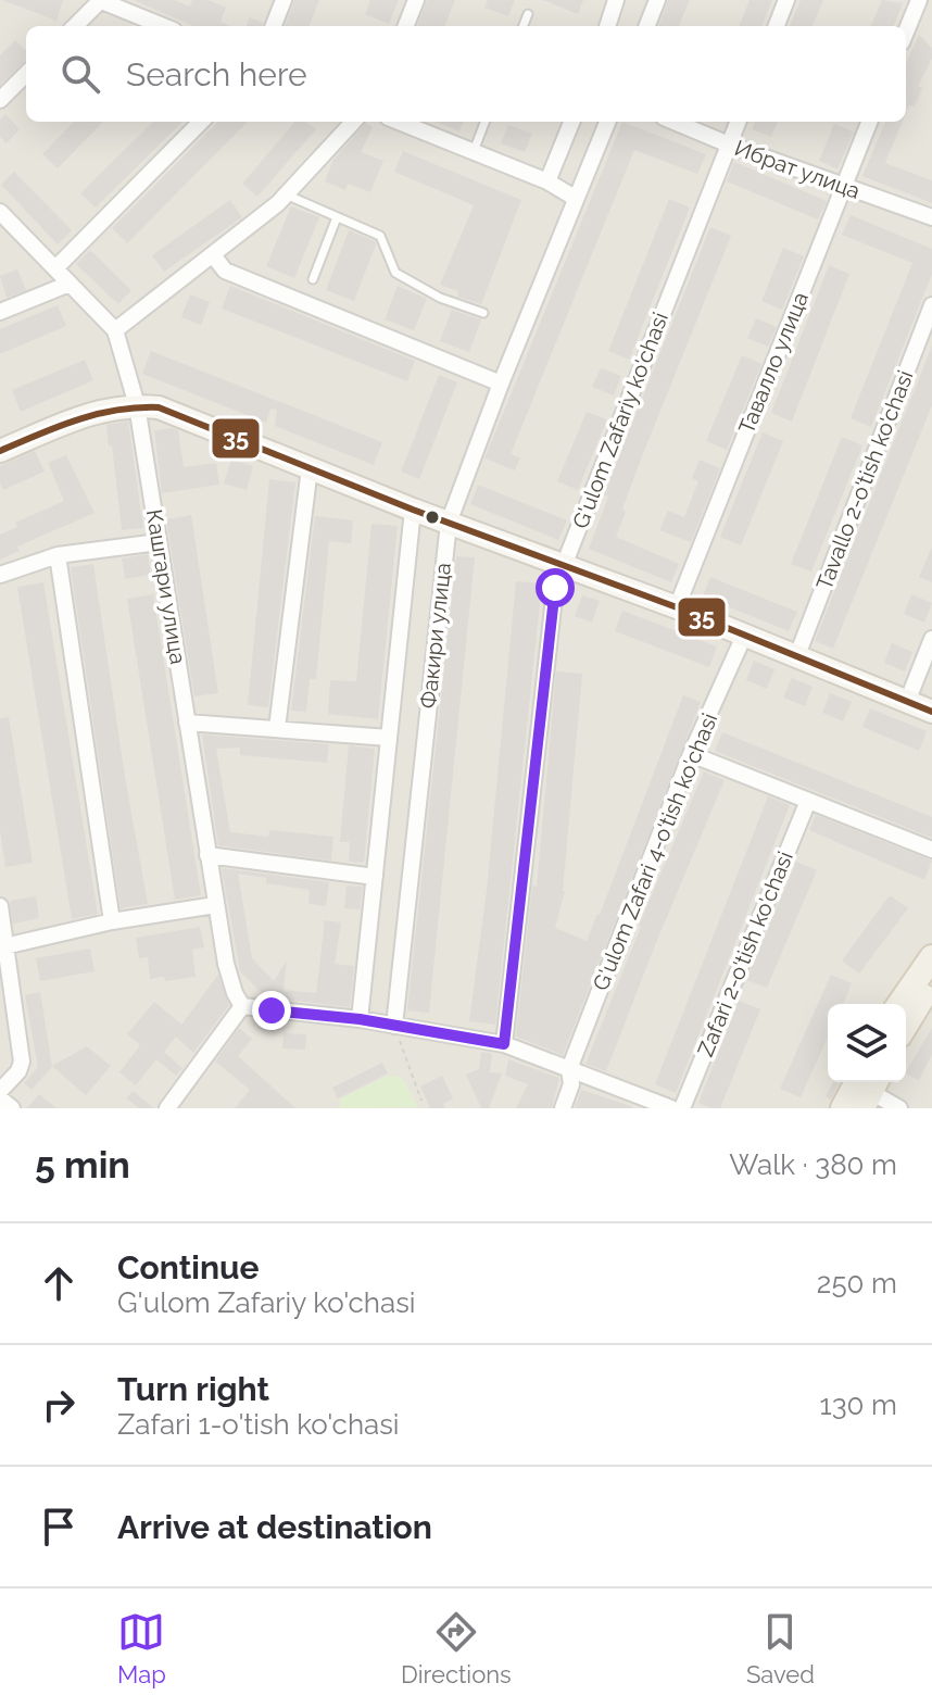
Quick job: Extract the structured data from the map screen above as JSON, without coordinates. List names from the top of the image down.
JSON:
{
  "streets": {
    "street": [
      "Ибрат улица",
      "Тавалло улица",
      "G'ulom Zafariy ko'chasi",
      "Tavallo 2-o'tish ko'chasi",
      "Кашгари улица",
      "Факири улица",
      "G'ulom Zafari 4-o'tish ko'chasi",
      "Zafari 2-o'tish ko'chasi"
    ]
  },
  "crossings": [
    ["Ибрат улица", "Тавалло улица"],
    ["Ибрат улица", "G'ulom Zafariy ko'chasi"]
  ],
  "lines": ["transit line 35"],
  "page": {
    "search": "Search here",
    "heading": ["5 min", "Walk · 380 m"],
    "list": [
      ["Continue", "G'ulom Zafariy ko'chasi", "250 m"],
      ["Turn right", "Zafari 1-o'tish ko'chasi", "130 m"],
      "Arrive at destination"
    ],
    "nav": ["Map", "Directions", "Saved"]
  }
}
